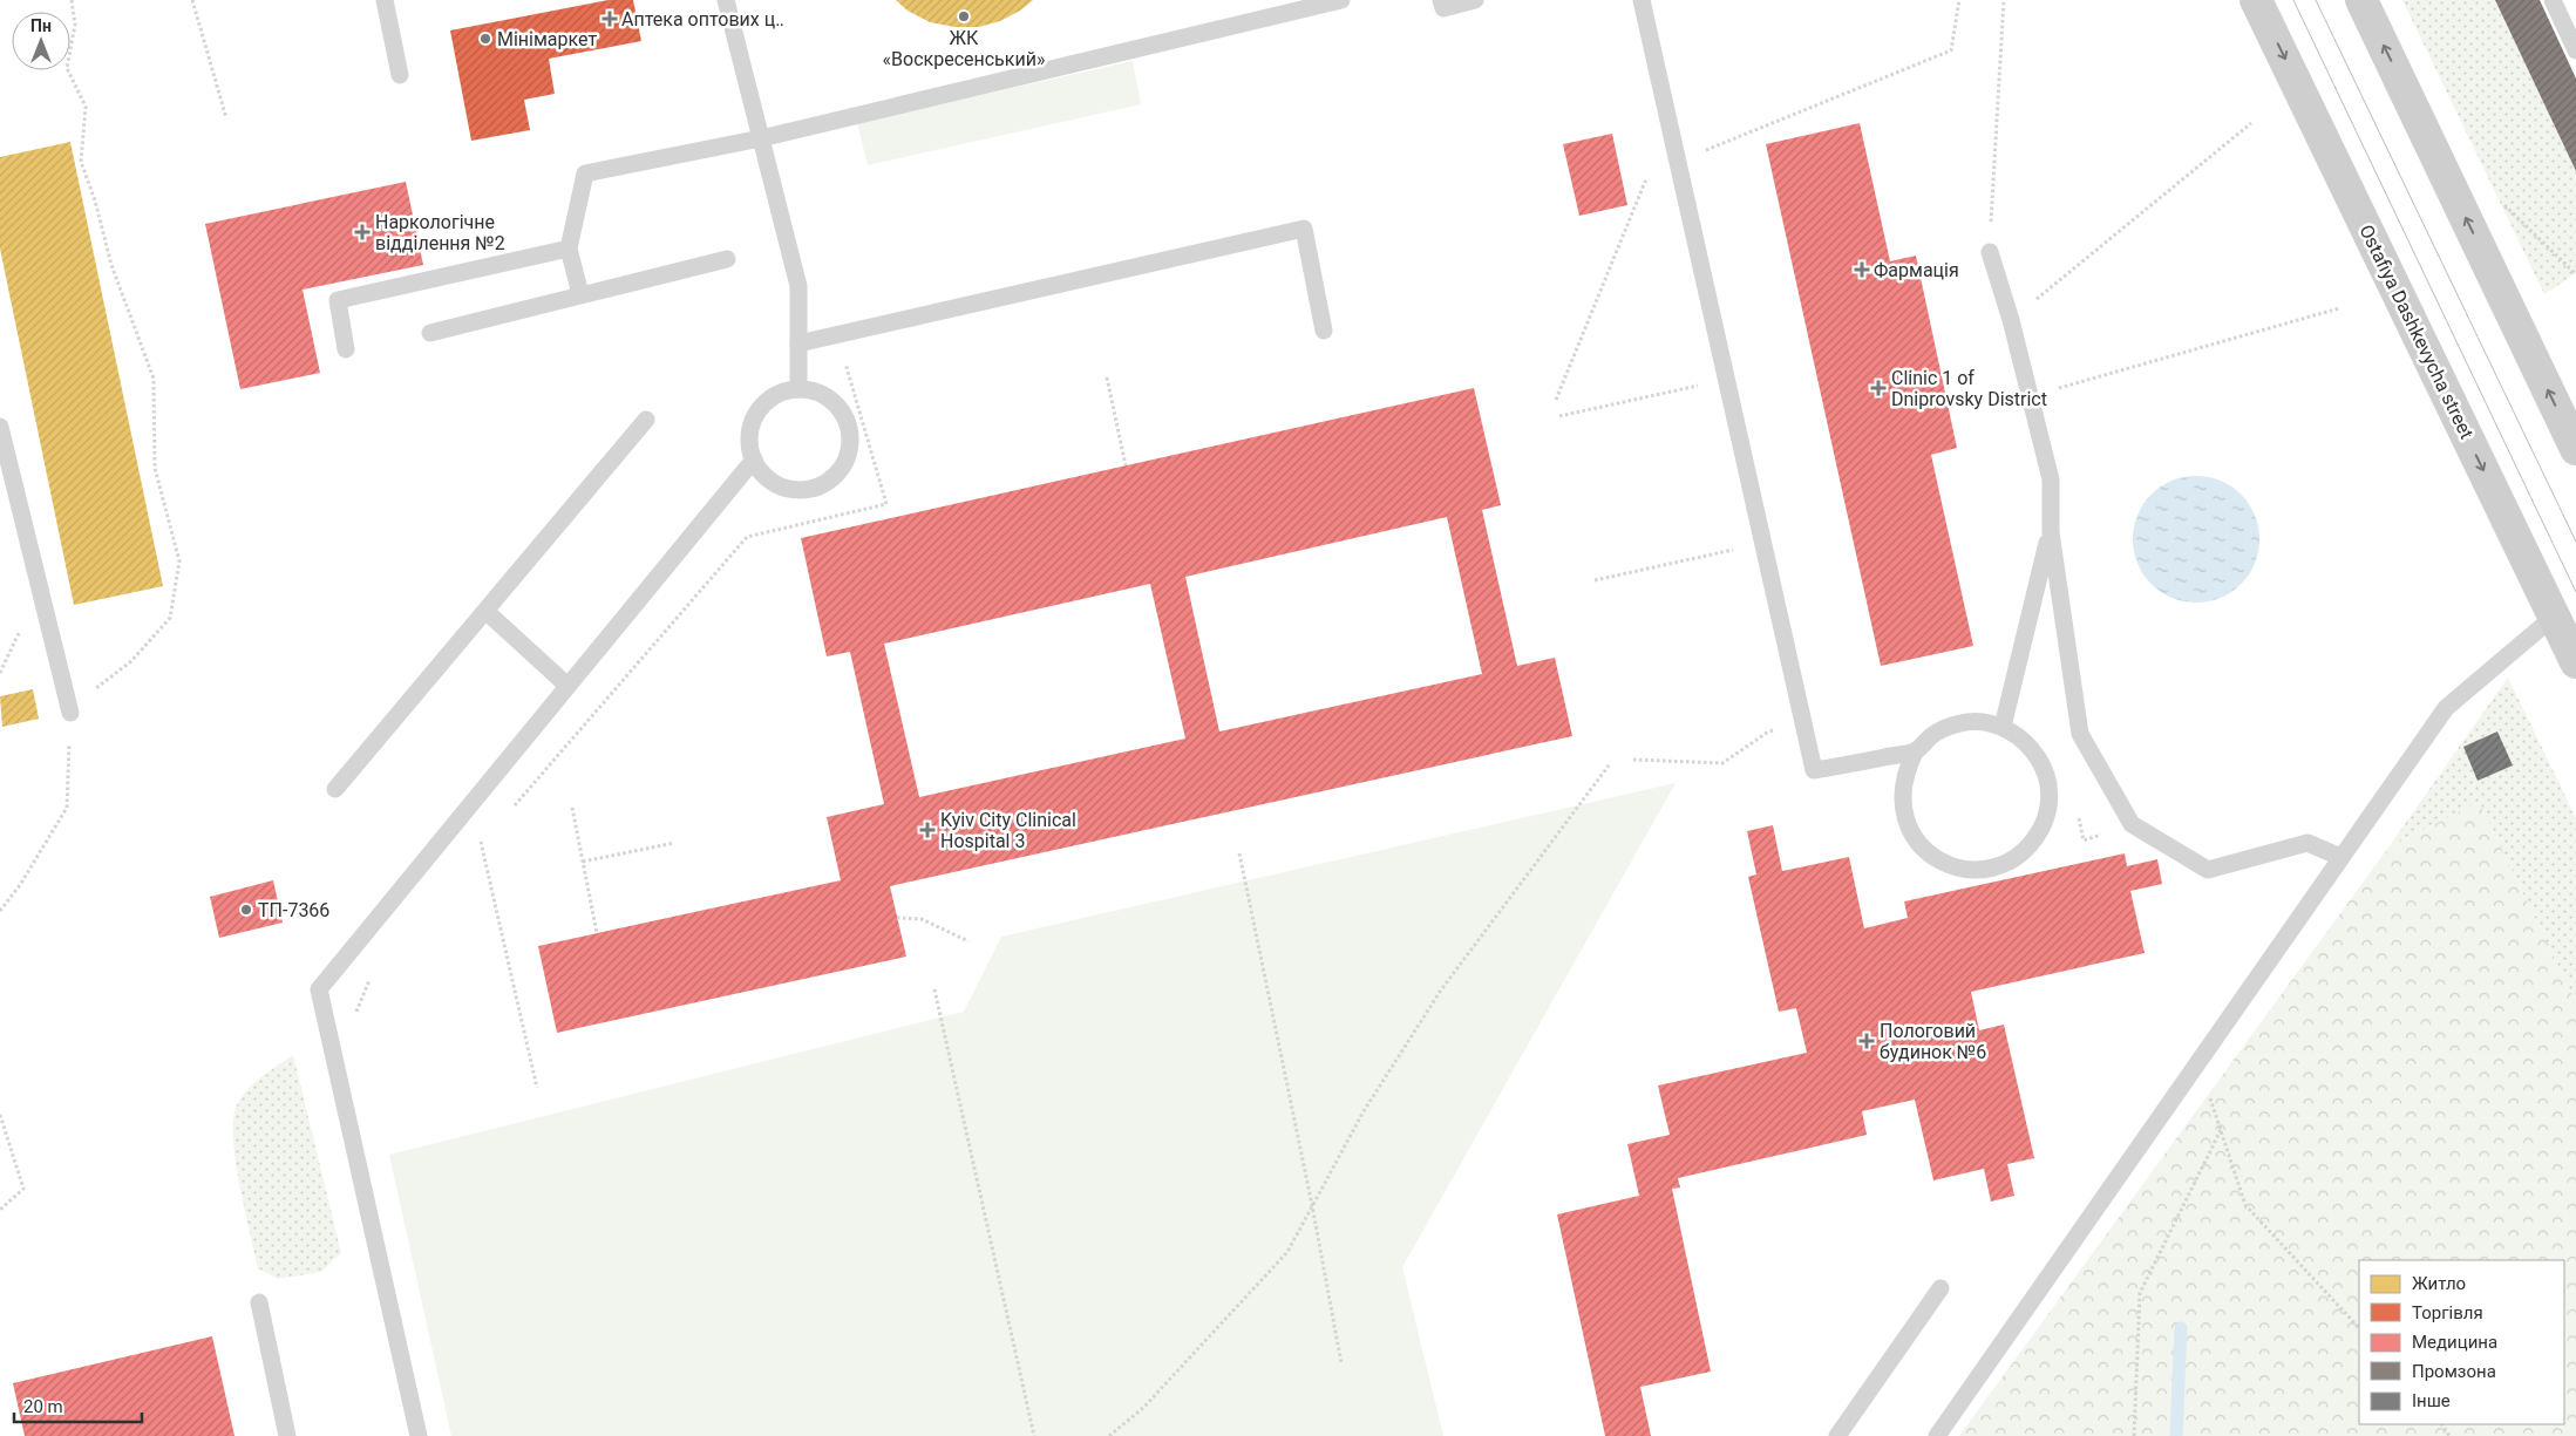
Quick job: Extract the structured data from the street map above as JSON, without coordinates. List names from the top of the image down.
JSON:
{
  "streets": {
    "street": ["Ostafiya Dashkevycha street"]
  },
  "places": {
    "other": ["ЖК «Воскресенський»", "Мінімаркет", "ТП-7366"],
    "health": [
      "Аптека оптових ц‥",
      "Наркологічне відділення №2",
      "Фармація",
      "Clinic 1 of Dniprovsky District",
      "Kyiv City Clinical Hospital 3",
      "Пологовий будинок №6"
    ]
  },
  "legend": [
    "Житло",
    "Торгівля",
    "Медицина",
    "Промзона",
    "Інше"
  ],
  "scale_bar": "20 m",
  "north": "top"
}
